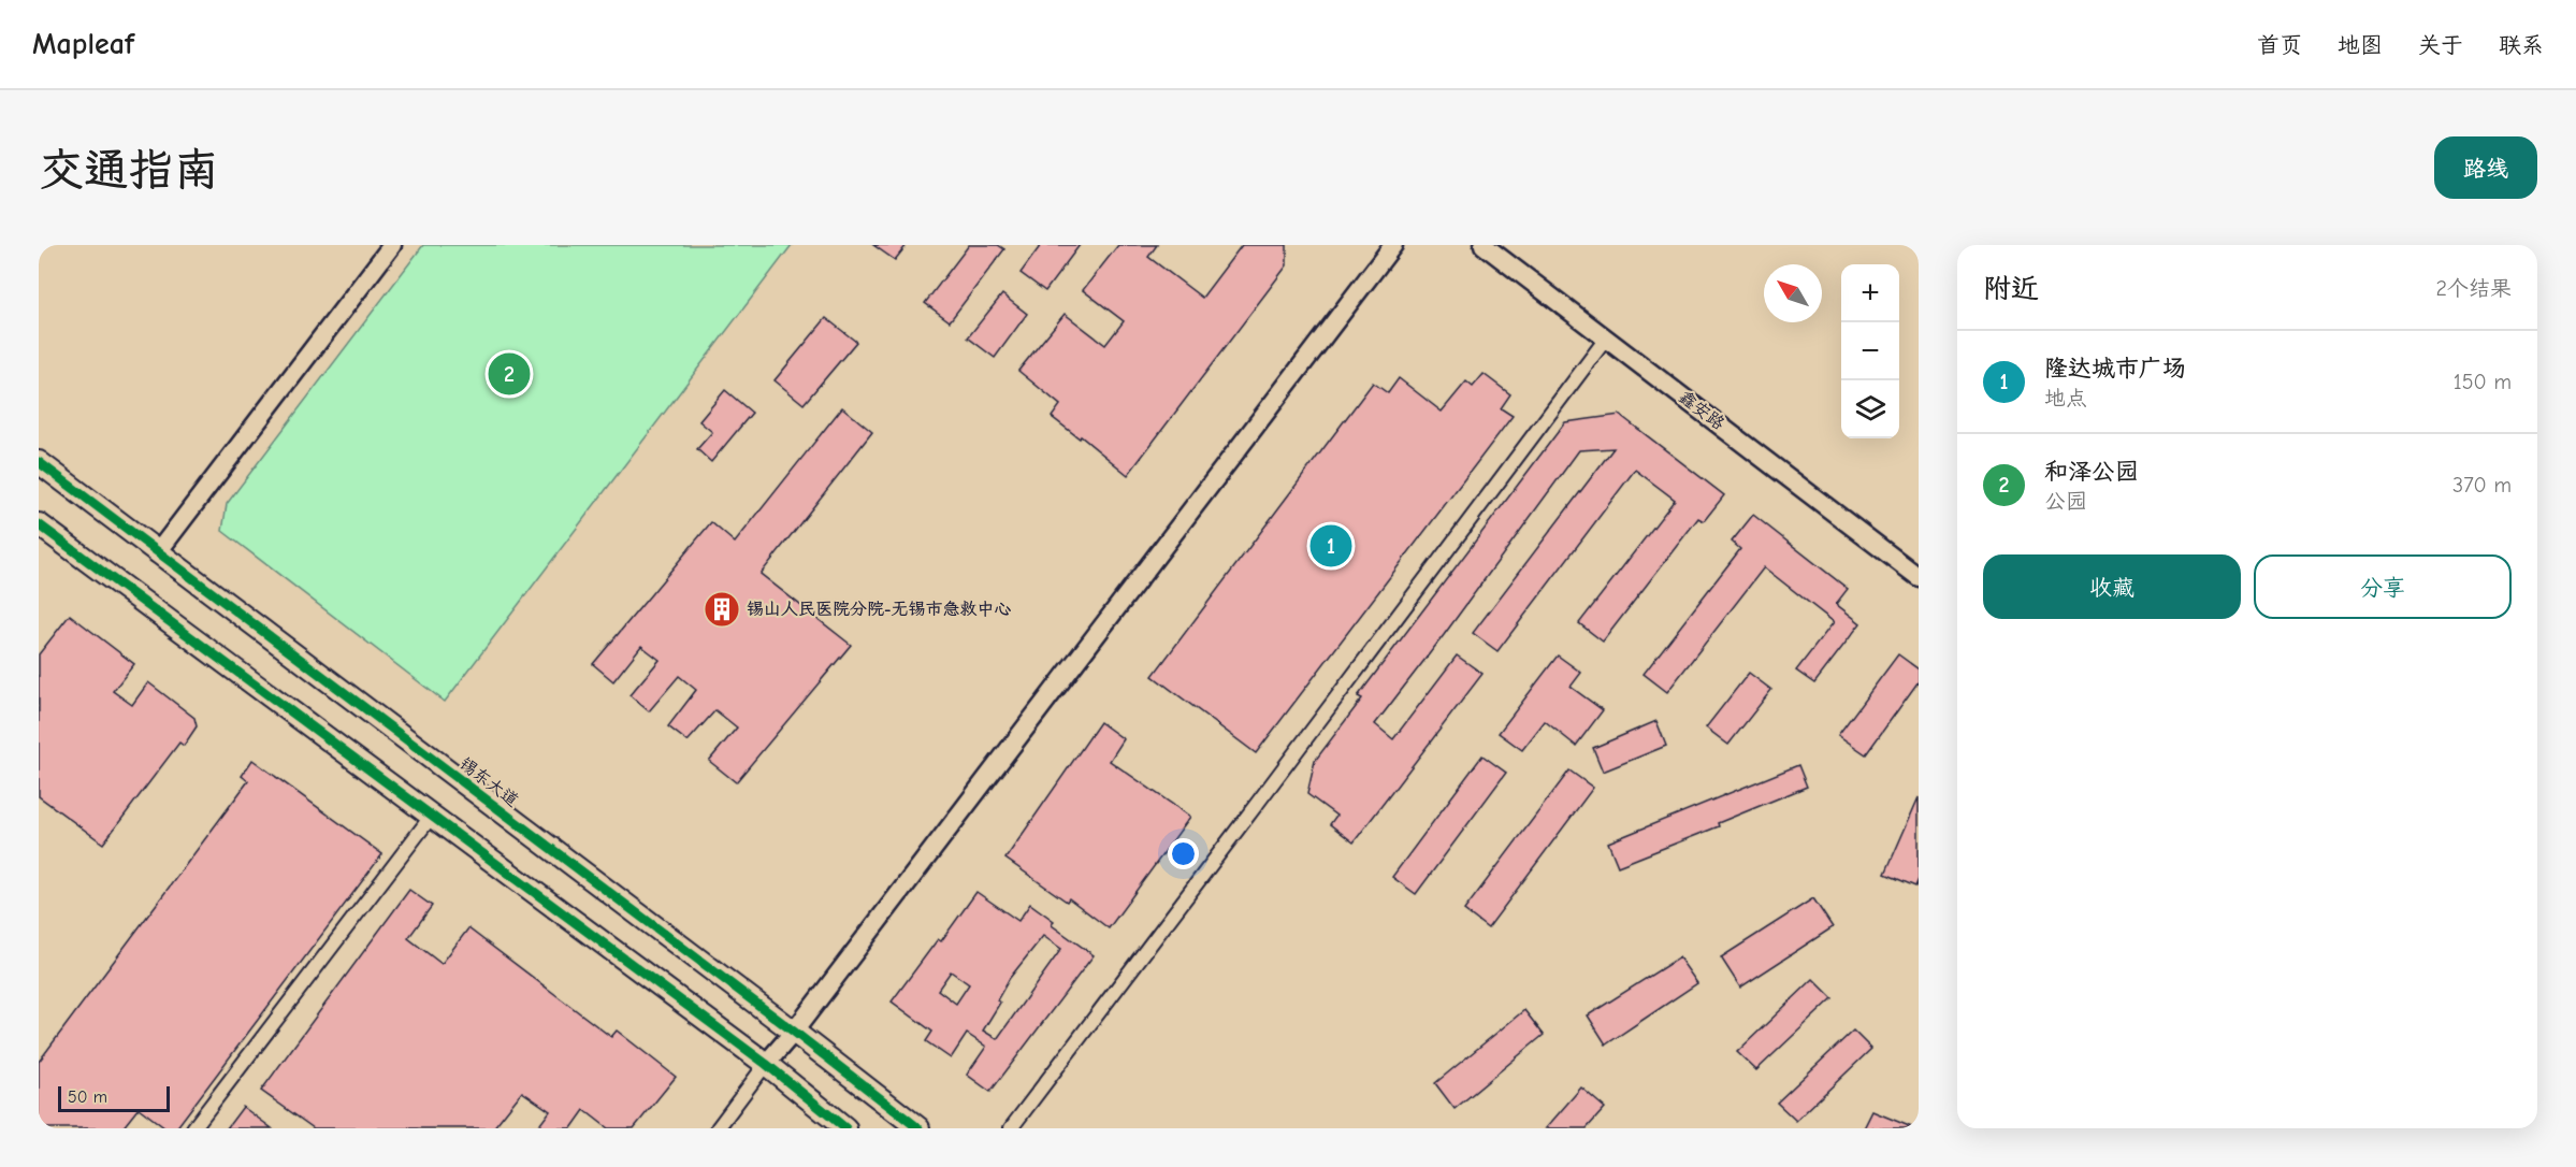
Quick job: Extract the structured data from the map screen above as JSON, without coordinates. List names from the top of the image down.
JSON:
{
  "streets": {
    "main road": ["锡东大道"],
    "street": ["鑫安路"]
  },
  "places": {
    "building": ["锡山人民医院分院-无锡市急救中心"]
  },
  "scale_bar": "50 m",
  "north": "top left",
  "page": {
    "header": "Mapleaf",
    "nav": [
      "首页",
      "地图",
      "关于",
      "联系"
    ],
    "buttons": [
      "路线",
      ["收藏", "分享"]
    ],
    "title": "交通指南",
    "heading": ["附近", "2个结果"],
    "map_buttons": ["+", "−"],
    "list": [
      {
        "mark": "1",
        "name": "隆达城市广场",
        "note": "地点",
        "value": "150 m"
      },
      {
        "mark": "2",
        "name": "和泽公园",
        "note": "公园",
        "value": "370 m"
      }
    ],
    "pins": ["2", "1"],
    "scale": "50 m"
  }
}
